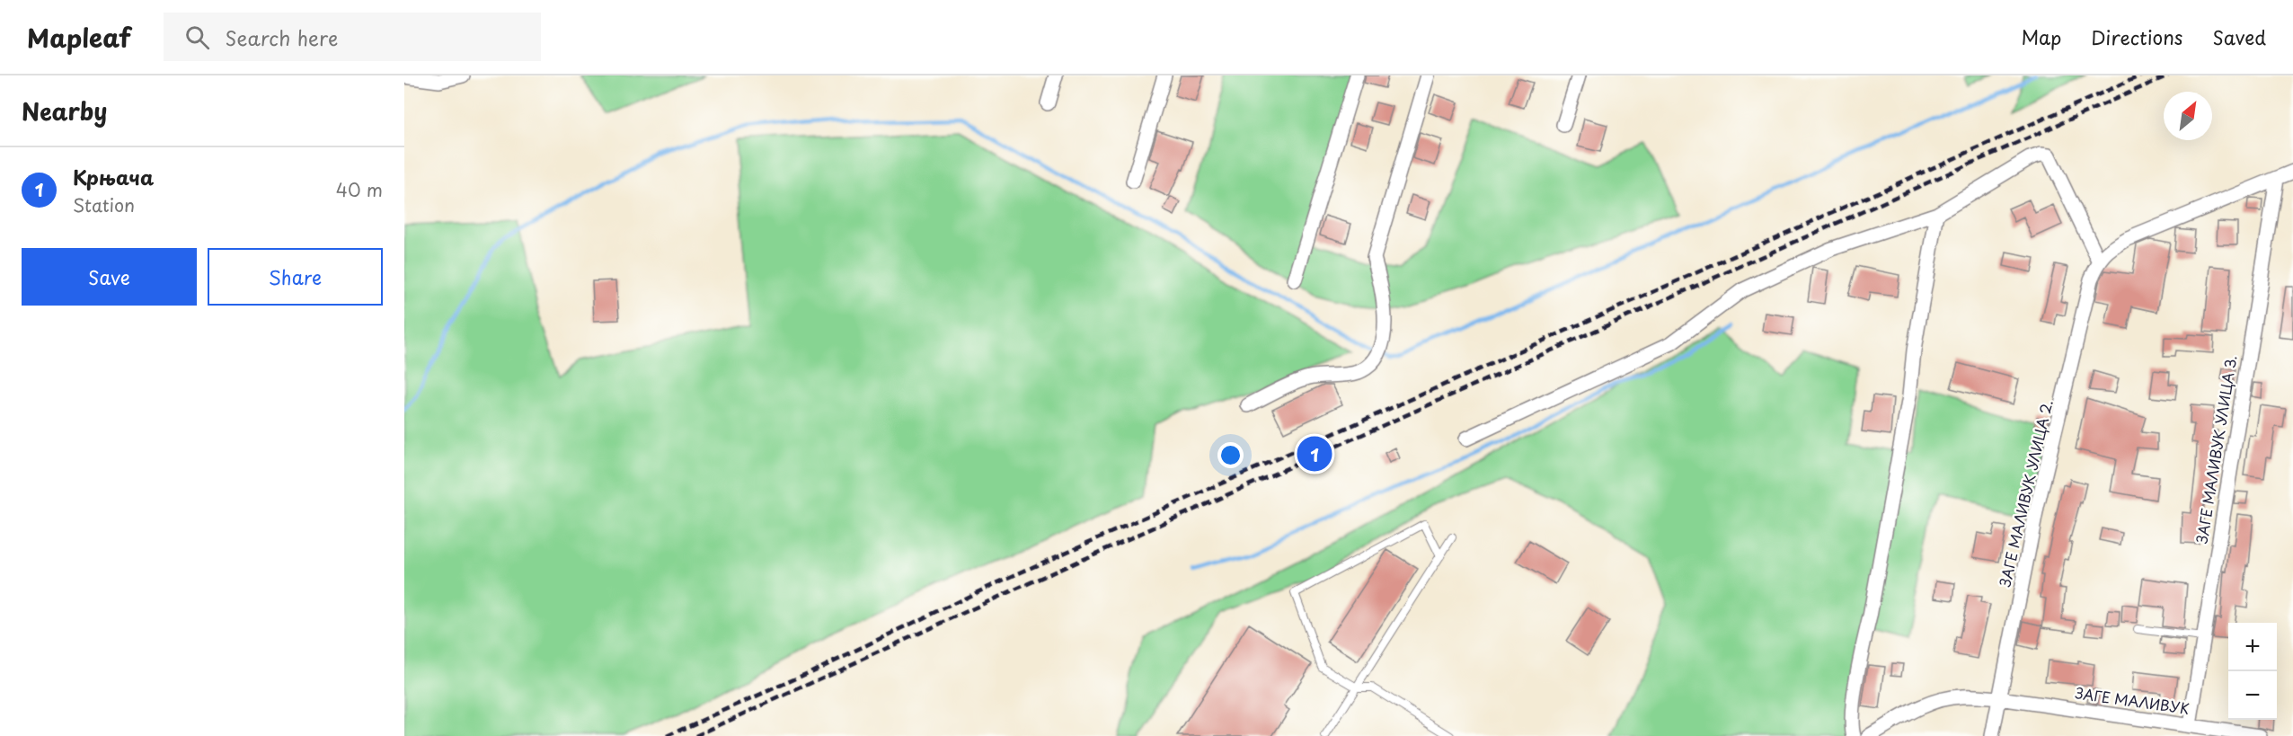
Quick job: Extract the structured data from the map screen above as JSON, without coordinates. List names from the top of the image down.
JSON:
{
  "streets": {
    "street": ["ЗАГЕ МАЛИВУК УЛИЦА 3.", "ЗАГЕ МАЛИВУК УЛИЦА 2.", "ЗАГЕ МАЛИВУК"]
  },
  "crossings": [
    ["ЗАГЕ МАЛИВУК УЛИЦА 3.", "ЗАГЕ МАЛИВУК"],
    ["ЗАГЕ МАЛИВУК УЛИЦА 2.", "ЗАГЕ МАЛИВУК"]
  ],
  "north": "top right",
  "page": {
    "header": "Mapleaf",
    "search": "Search here",
    "nav": ["Map", "Directions", "Saved"],
    "heading": "Nearby",
    "list": [
      {
        "mark": "1",
        "name": "Крњача",
        "note": "Station",
        "value": "40 m"
      }
    ],
    "buttons": ["Save", "Share"],
    "pins": "1",
    "map_buttons": ["+", "−"]
  }
}
